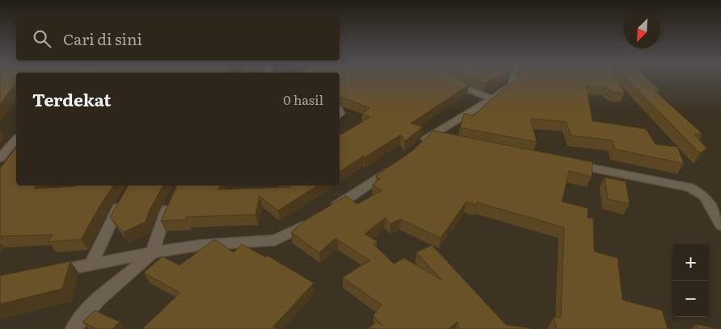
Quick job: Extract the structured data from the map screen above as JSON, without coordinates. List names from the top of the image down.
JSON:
{
  "north": "bottom left",
  "page": {
    "search": "Cari di sini",
    "heading": ["Terdekat", "0 hasil"],
    "map_buttons": ["+", "−"]
  }
}
